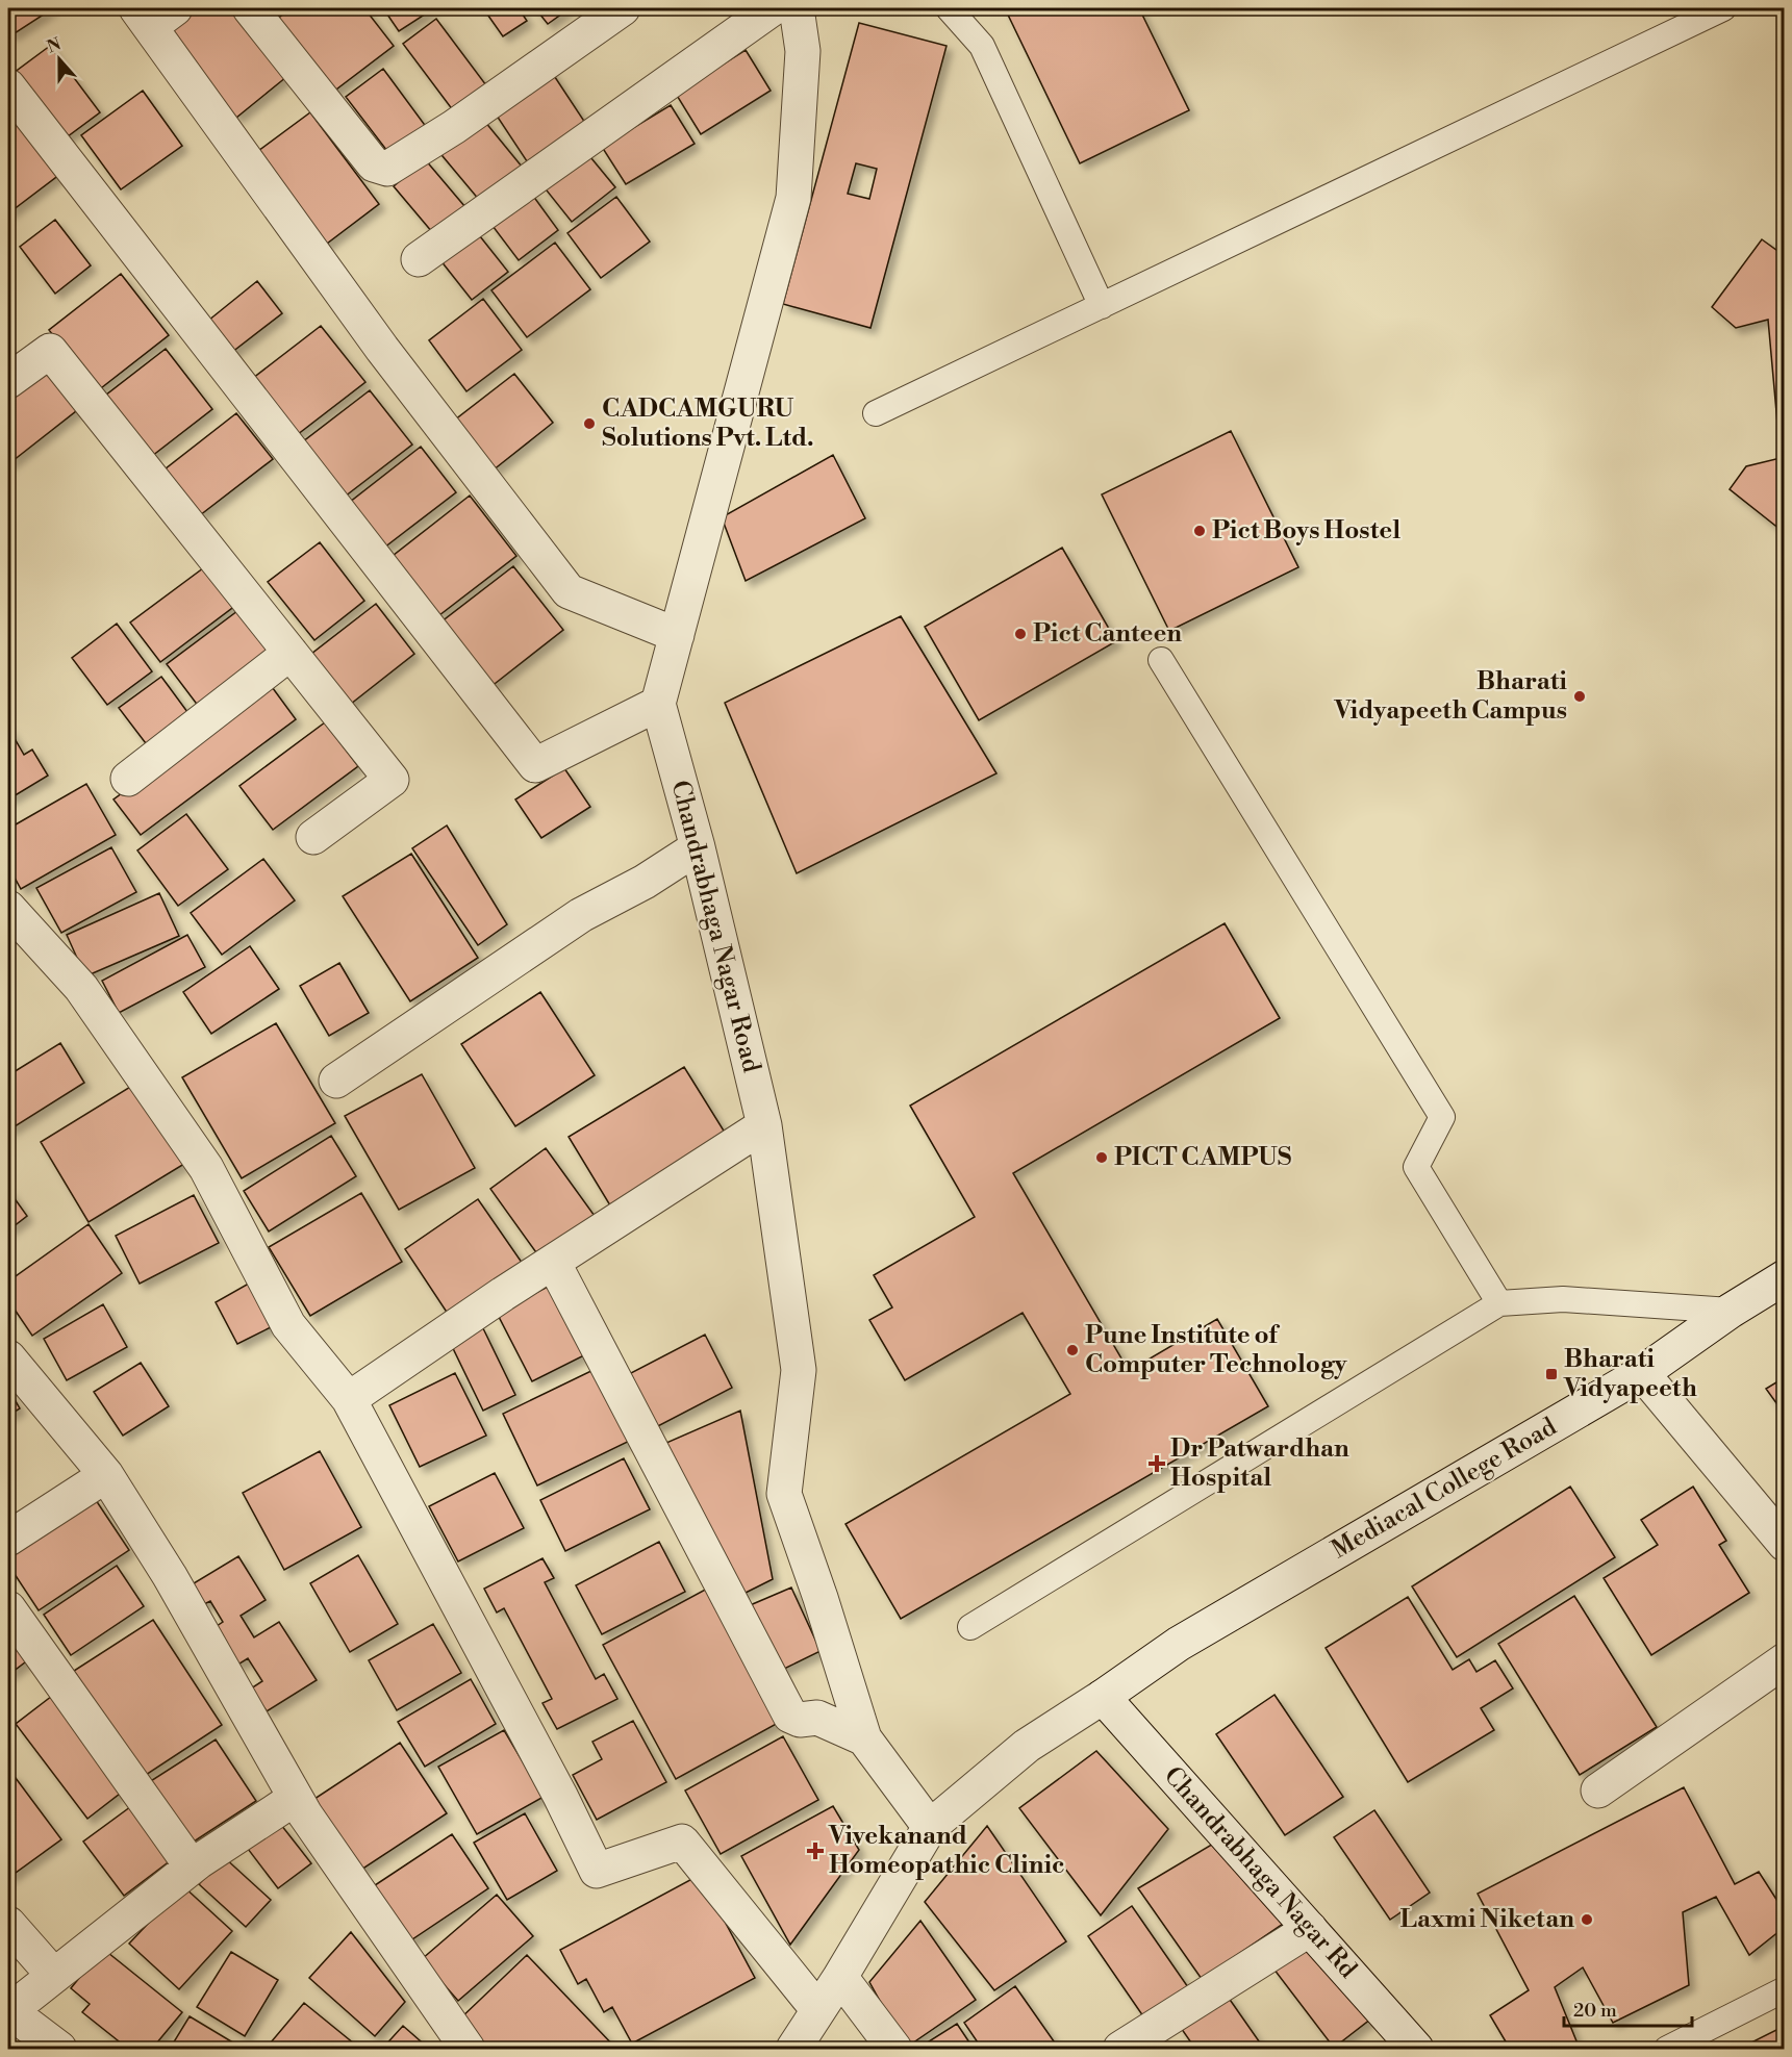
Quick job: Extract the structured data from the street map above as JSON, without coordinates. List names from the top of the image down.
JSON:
{
  "streets": {
    "street": ["Chandrabhaga Nagar Road", "Mediacal College Road", "Chandrabhaga Nagar Rd"]
  },
  "crossings": [
    ["Chandrabhaga Nagar Road", "Mediacal College Road"],
    ["Mediacal College Road", "Chandrabhaga Nagar Rd"]
  ],
  "places": {
    "other": [
      "CADCAMGURU Solutions Pvt. Ltd.",
      "Pict Boys Hostel",
      "Pict Canteen",
      "Bharati Vidyapeeth Campus",
      "PICT CAMPUS",
      "Pune Institute of Computer Technology",
      "Laxmi Niketan"
    ],
    "transit": ["Bharati Vidyapeeth"],
    "health": ["Dr Patwardhan Hospital", "Vivekanand Homeopathic Clinic"]
  },
  "scale_bar": "20 m",
  "north": "top"
}
